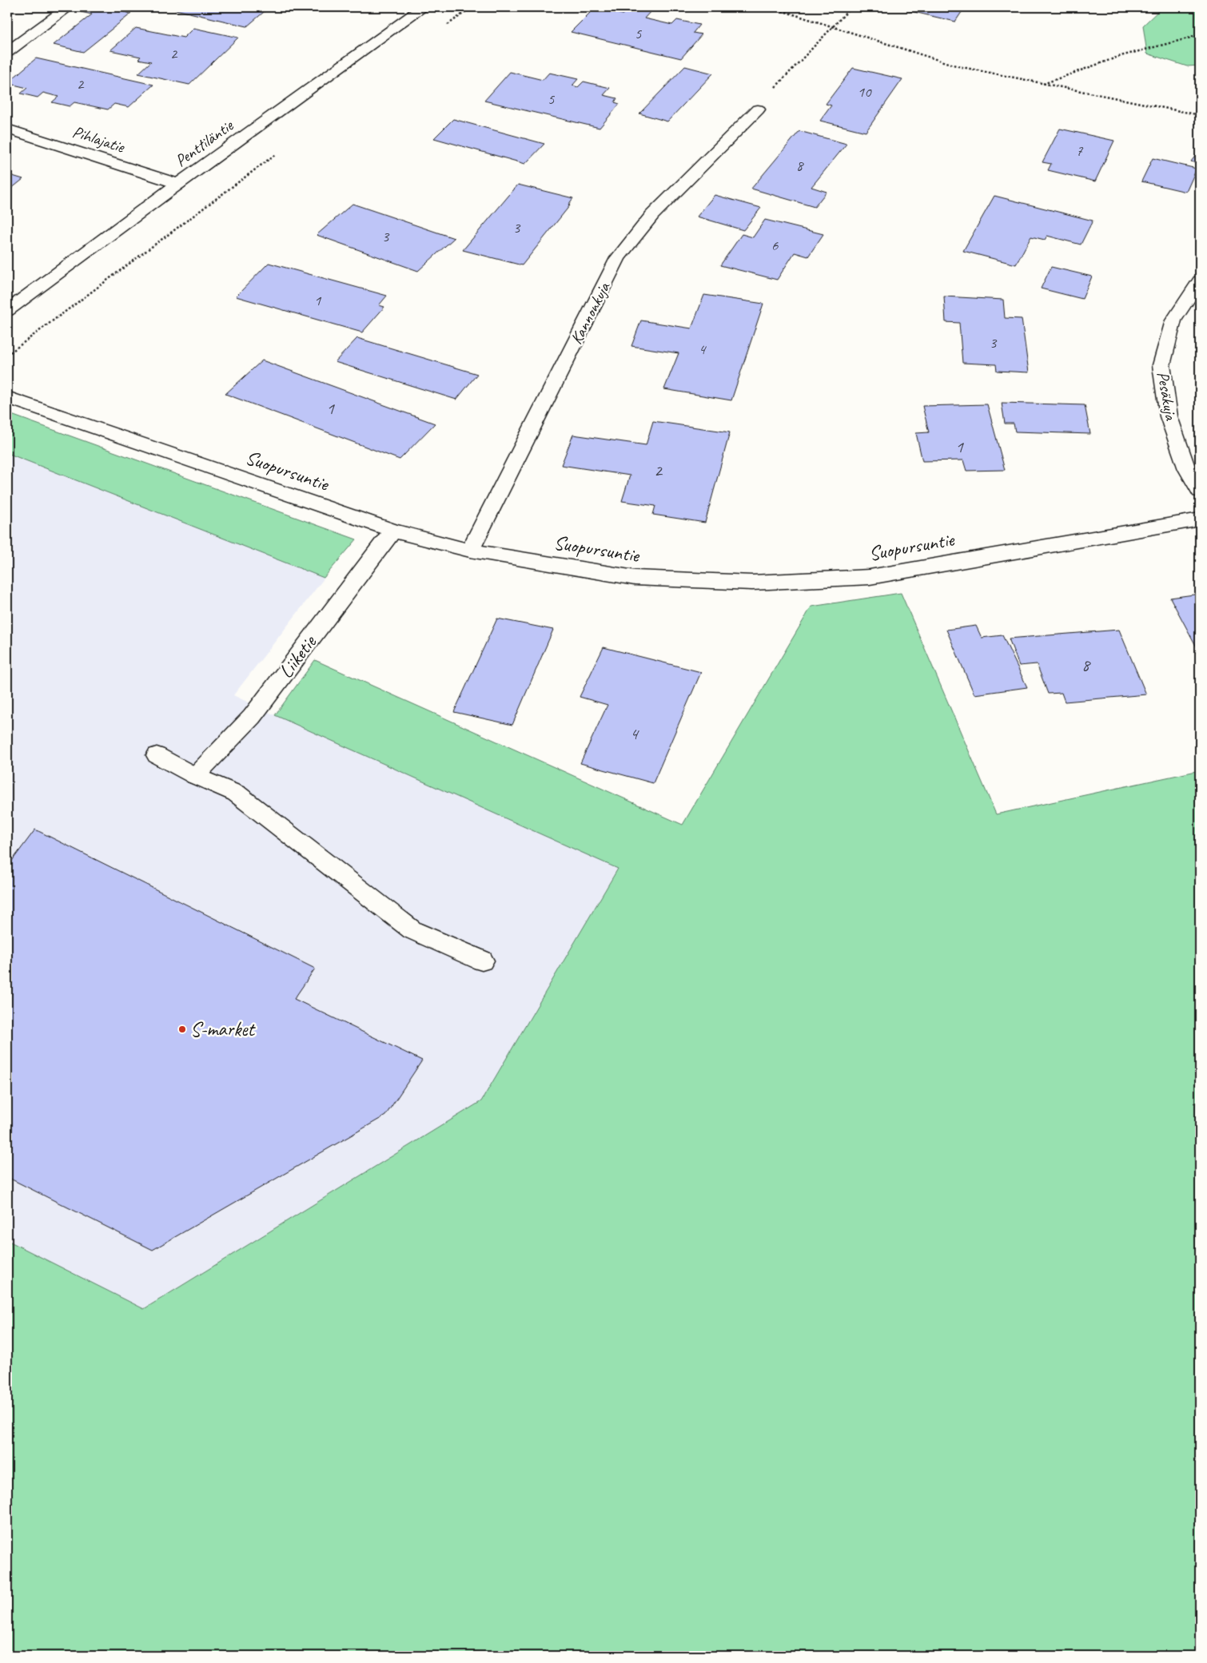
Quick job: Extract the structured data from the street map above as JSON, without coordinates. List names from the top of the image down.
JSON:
{
  "streets": {
    "street": [
      "Pihlajatie",
      "Penttiläntie",
      "Kannonkuja",
      "Pesäkuja",
      "Suopursuntie",
      "Liiketie"
    ]
  },
  "crossings": [
    ["Pihlajatie", "Penttiläntie"],
    ["Kannonkuja", "Suopursuntie"],
    ["Suopursuntie", "Liiketie"]
  ],
  "places": ["S-market"],
  "house_numbers": [
    "5",
    "2",
    "2",
    "10",
    "5",
    "7",
    "8",
    "3",
    "3",
    "6",
    "1",
    "3",
    "4",
    "1",
    "1",
    "2",
    "8",
    "4"
  ]
}
